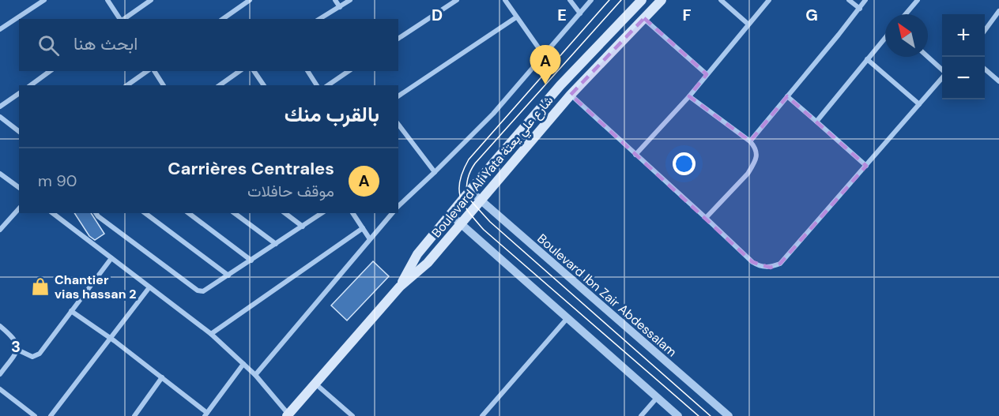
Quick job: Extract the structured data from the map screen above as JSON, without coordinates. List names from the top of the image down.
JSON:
{
  "streets": {
    "main road": ["Boulevard Ali Yata شارع علي يعتة"],
    "street": ["Boulevard Ibn Zair Abdessalam"]
  },
  "crossings": [
    ["Boulevard Ali Yata شارع علي يعتة", "Boulevard Ibn Zair Abdessalam"]
  ],
  "places": {
    "shop": ["Chantier vias hassan 2"]
  },
  "north": "top left",
  "page": {
    "map_buttons": ["+", "−"],
    "search": "ابحث هنا",
    "pins": "A",
    "heading": "بالقرب منك",
    "list": [
      {
        "mark": "A",
        "name": "Carrières Centrales",
        "note": "موقف حافلات",
        "value": "90 m"
      }
    ]
  },
  "grid": {
    "columns": [
      "D",
      "E",
      "F",
      "G"
    ],
    "rows": ["3"]
  }
}
